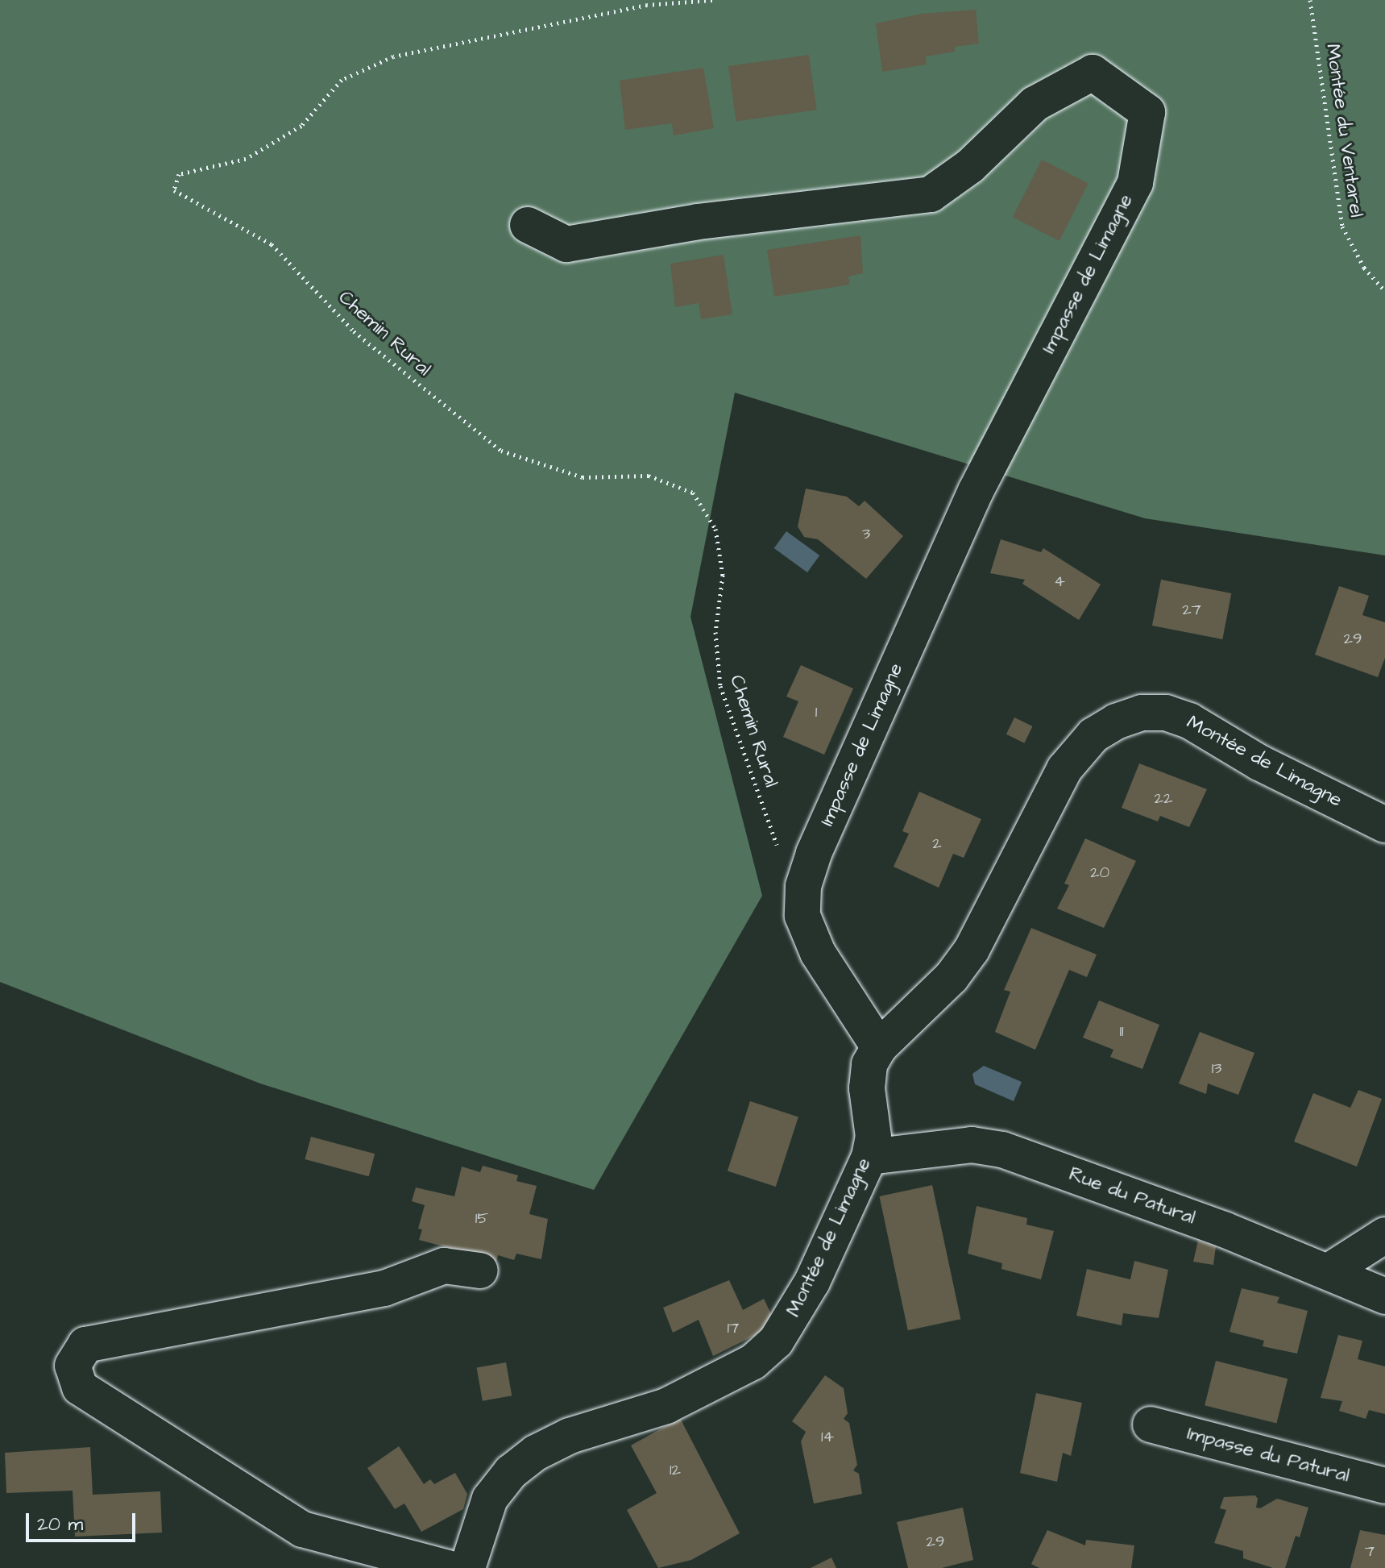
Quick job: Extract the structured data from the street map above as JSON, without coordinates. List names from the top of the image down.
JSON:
{
  "streets": {
    "street": [
      "Impasse de Limagne",
      "Montée de Limagne",
      "Rue du Patural",
      "Impasse du Patural"
    ],
    "path": ["Montée du Ventarel", "Chemin Rural"]
  },
  "crossings": [
    ["Impasse de Limagne", "Montée de Limagne"],
    ["Montée de Limagne", "Rue du Patural"]
  ],
  "house_numbers": [
    "3",
    "4",
    "27",
    "29",
    "1",
    "22",
    "2",
    "20",
    "11",
    "13",
    "15",
    "17",
    "14",
    "12",
    "29",
    "7"
  ],
  "scale_bar": "20 m"
}
